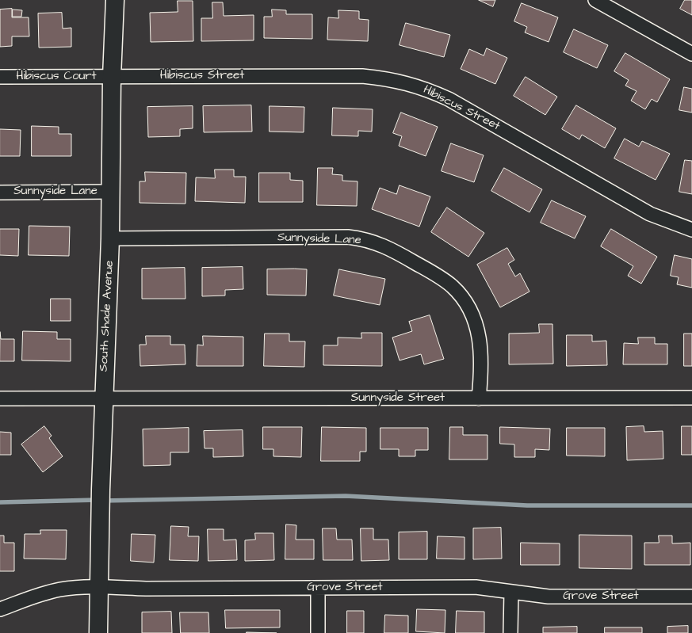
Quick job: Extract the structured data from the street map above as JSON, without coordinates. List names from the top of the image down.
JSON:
{
  "streets": {
    "street": [
      "Hibiscus Street",
      "Hibiscus Court",
      "Sunnyside Lane",
      "South Shade Avenue",
      "Sunnyside Street",
      "Grove Street"
    ]
  },
  "crossings": [
    ["Hibiscus Street", "Hibiscus Court"],
    ["Hibiscus Street", "South Shade Avenue"],
    ["Hibiscus Court", "South Shade Avenue"],
    ["Sunnyside Lane", "South Shade Avenue"],
    ["Sunnyside Lane", "Sunnyside Street"],
    ["South Shade Avenue", "Sunnyside Street"],
    ["South Shade Avenue", "Grove Street"]
  ]
}
